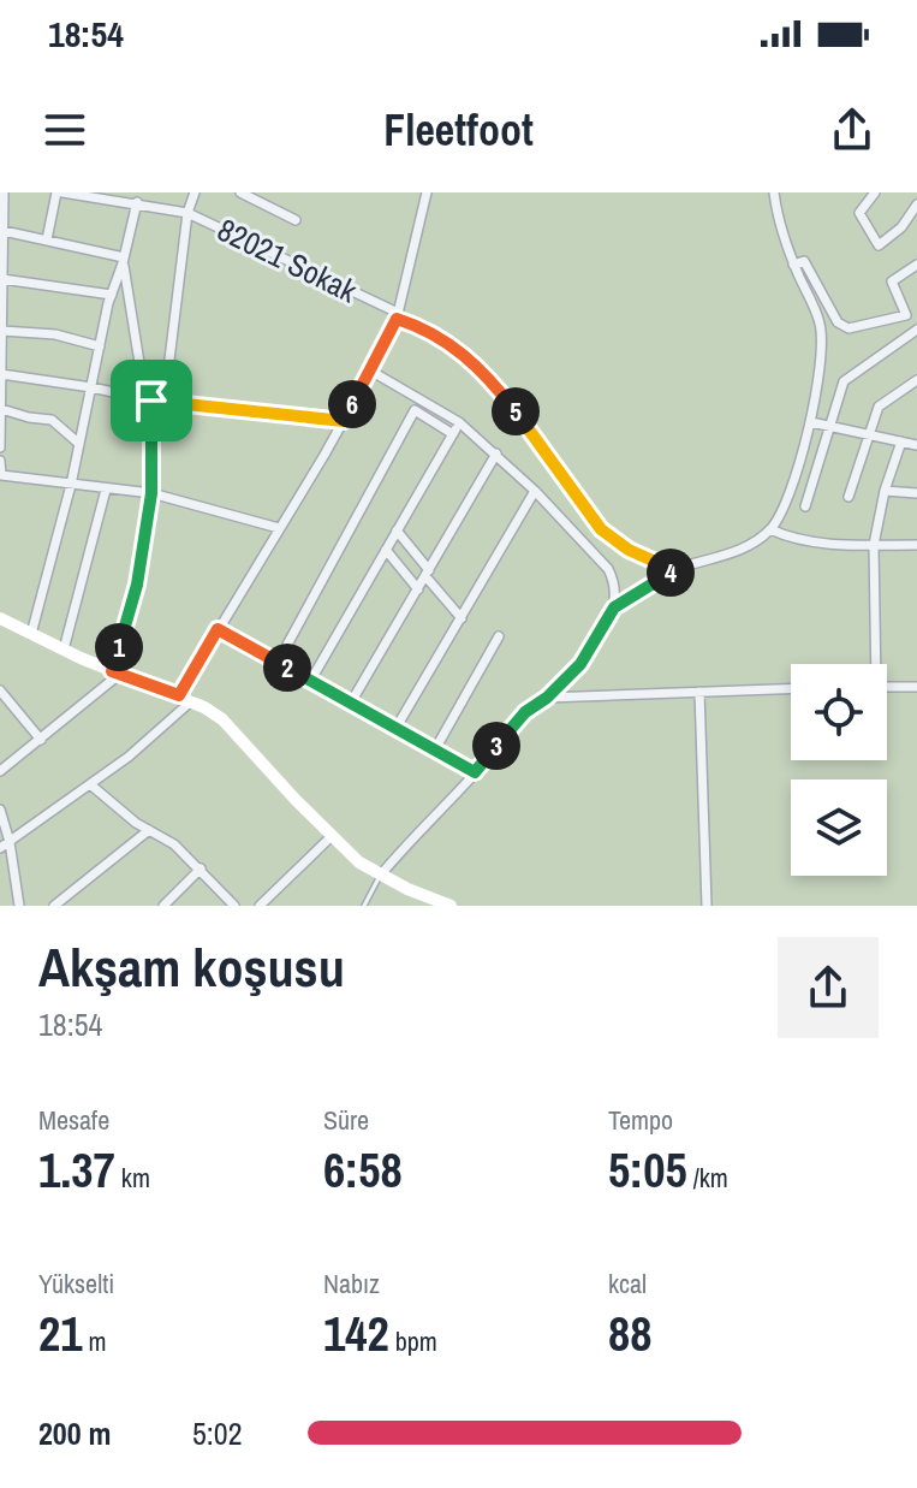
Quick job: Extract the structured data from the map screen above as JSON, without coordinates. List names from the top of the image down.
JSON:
{
  "streets": {
    "street": ["82021 Sokak"]
  },
  "page": {
    "status": "18:54",
    "header": "Fleetfoot",
    "pins": [
      "6",
      "5",
      "4",
      "1",
      "2",
      "3"
    ],
    "heading": ["Akşam koşusu", "18:54"],
    "stats": [
      ["Mesafe", "1.37 km"],
      ["Süre", "6:58"],
      ["Tempo", "5:05 /km"],
      ["Yükselti", "21 m"],
      ["Nabız", "142 bpm"],
      ["kcal", "88"]
    ],
    "list": [
      {
        "name": "200 m",
        "note": "5:02"
      }
    ]
  }
}
